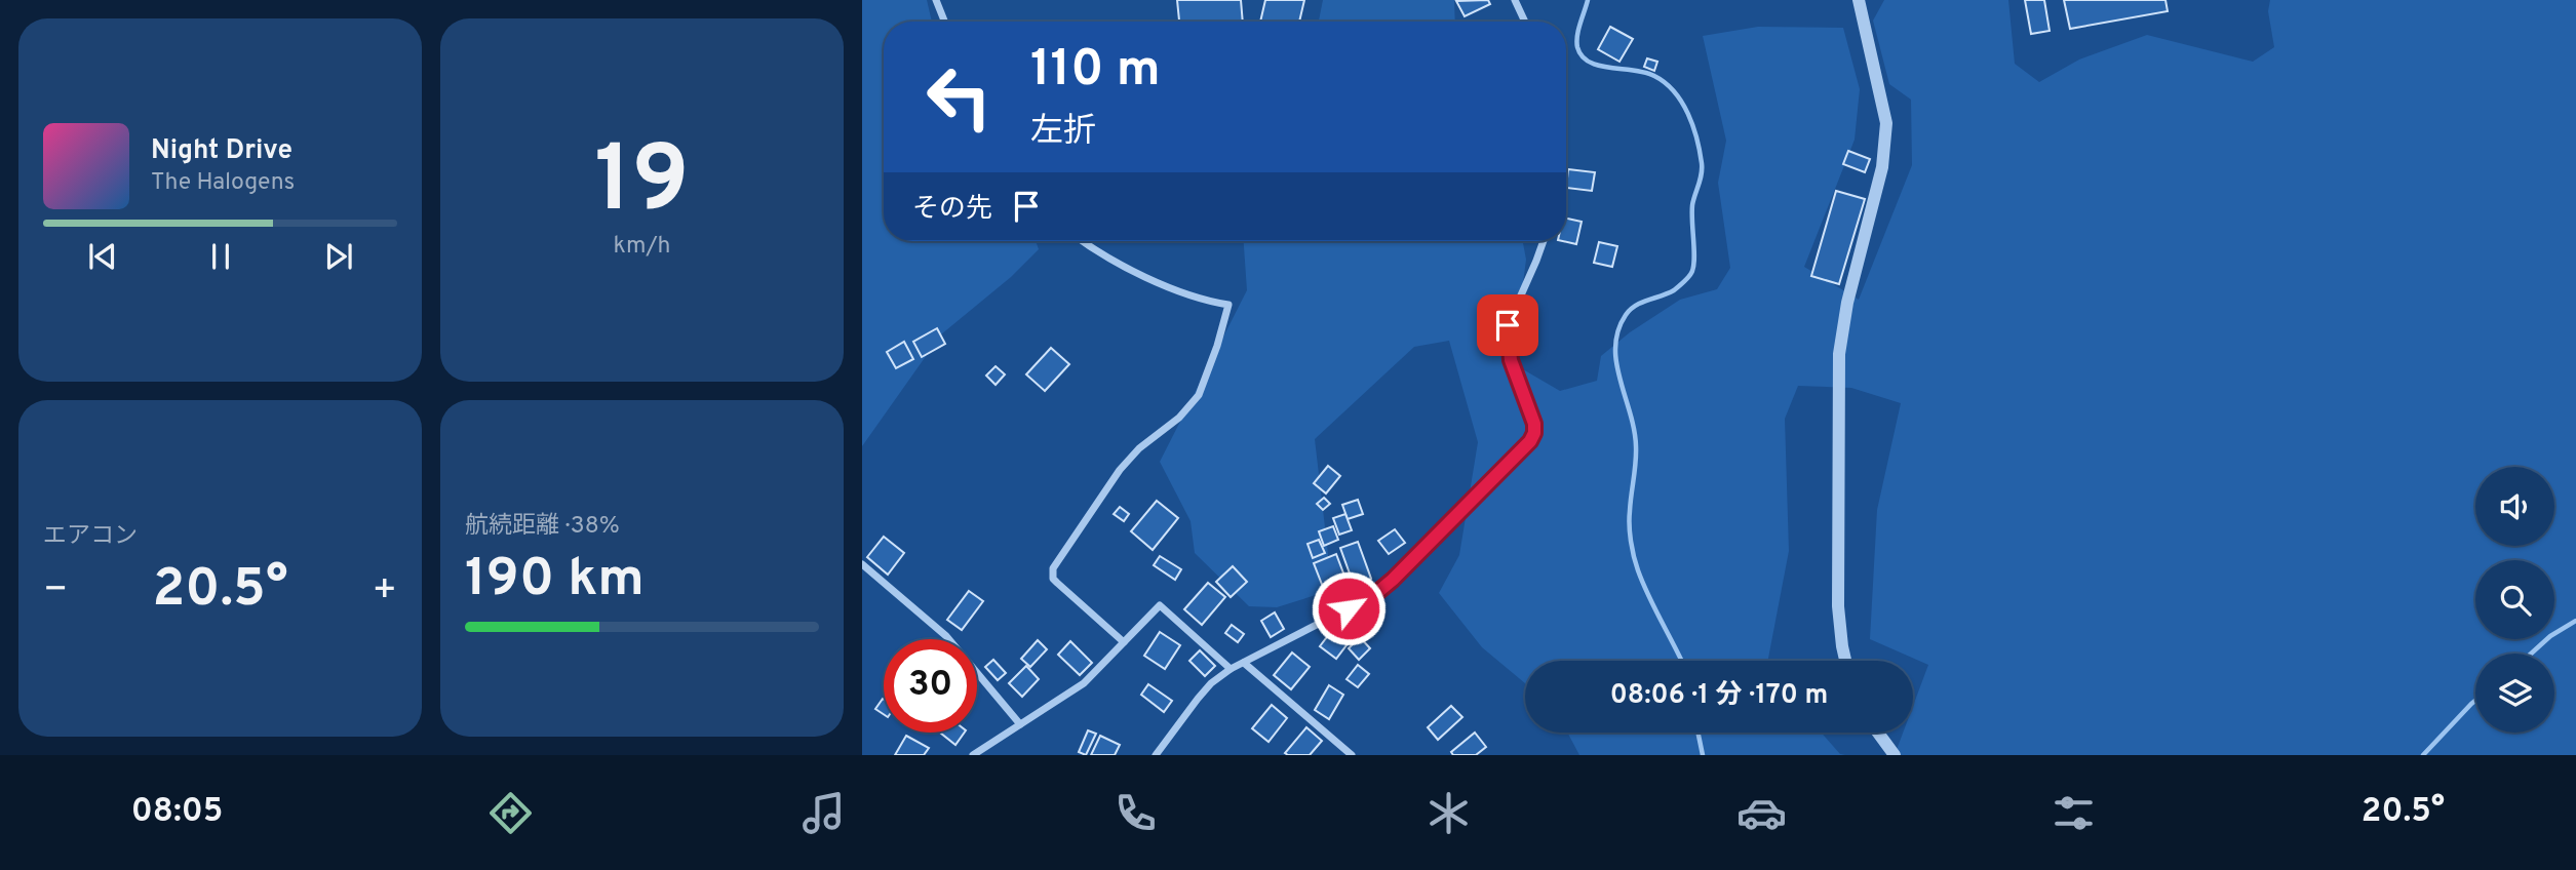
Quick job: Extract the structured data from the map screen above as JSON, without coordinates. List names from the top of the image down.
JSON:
{
  "page": {
    "tile": [
      ["19", "km/h"],
      "エアコン",
      ["航続距離 · 38%", "190 km"]
    ],
    "turn": ["110 m", "左折"],
    "song": ["Night Drive", "The Halogens"],
    "then": "その先",
    "heat": ["−", "20.5°", "+"],
    "limit": "30",
    "trip": "08:06 · 1 分 · 170 m",
    "tabs": ["08:05", "20.5°"]
  }
}
